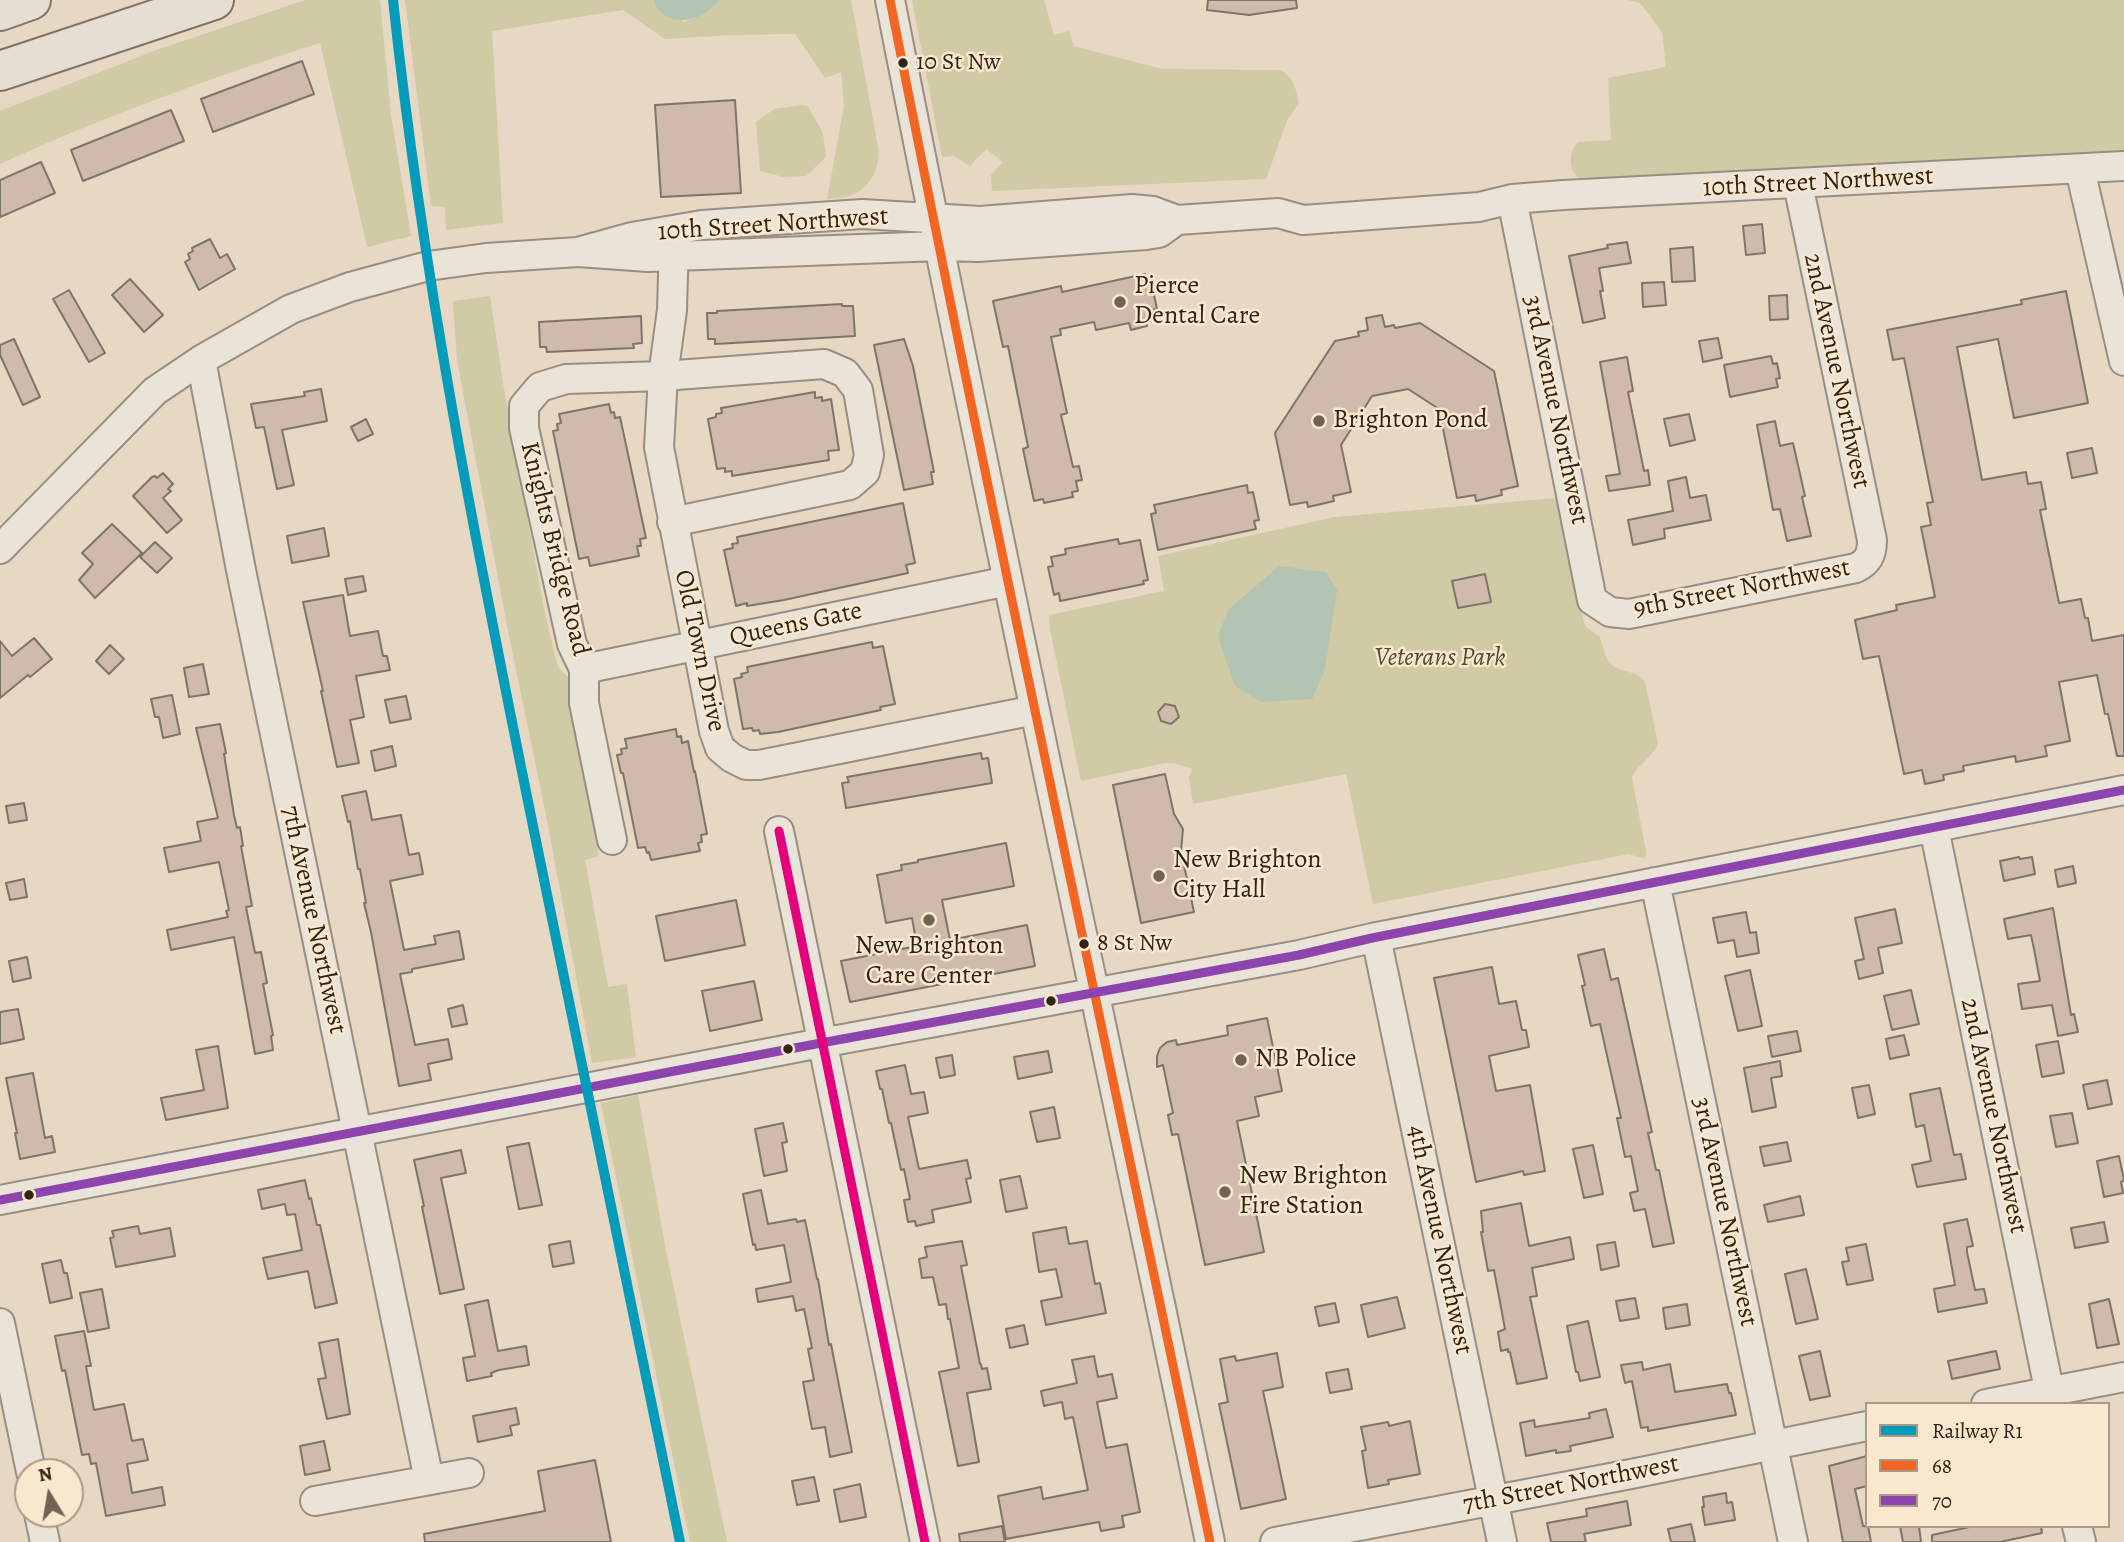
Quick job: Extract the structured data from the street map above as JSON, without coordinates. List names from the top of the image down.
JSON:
{
  "streets": {
    "street": [
      "10th Street Northwest",
      "2nd Avenue Northwest",
      "3rd Avenue Northwest",
      "Knights Bridge Road",
      "9th Street Northwest",
      "Queens Gate",
      "Old Town Drive",
      "7th Avenue Northwest",
      "4th Avenue Northwest",
      "7th Street Northwest"
    ]
  },
  "crossings": [
    ["10th Street Northwest", "2nd Avenue Northwest"],
    ["10th Street Northwest", "3rd Avenue Northwest"],
    ["10th Street Northwest", "Old Town Drive"],
    ["10th Street Northwest", "7th Avenue Northwest"],
    ["2nd Avenue Northwest", "9th Street Northwest"],
    ["3rd Avenue Northwest", "9th Street Northwest"],
    ["3rd Avenue Northwest", "7th Street Northwest"],
    ["Knights Bridge Road", "Queens Gate"],
    ["Knights Bridge Road", "Old Town Drive"],
    ["Queens Gate", "Old Town Drive"],
    ["4th Avenue Northwest", "7th Street Northwest"]
  ],
  "parks": ["Veterans Park"],
  "places": [
    "10 St Nw",
    "Pierce Dental Care",
    "Brighton Pond",
    "New Brighton City Hall",
    "New Brighton Care Center",
    "8 St Nw",
    "NB Police",
    "New Brighton Fire Station"
  ],
  "lines": ["rail line R1", "transit line 68", "transit line 70"],
  "legend": ["Railway R1", "68", "70"],
  "north": "top"
}
